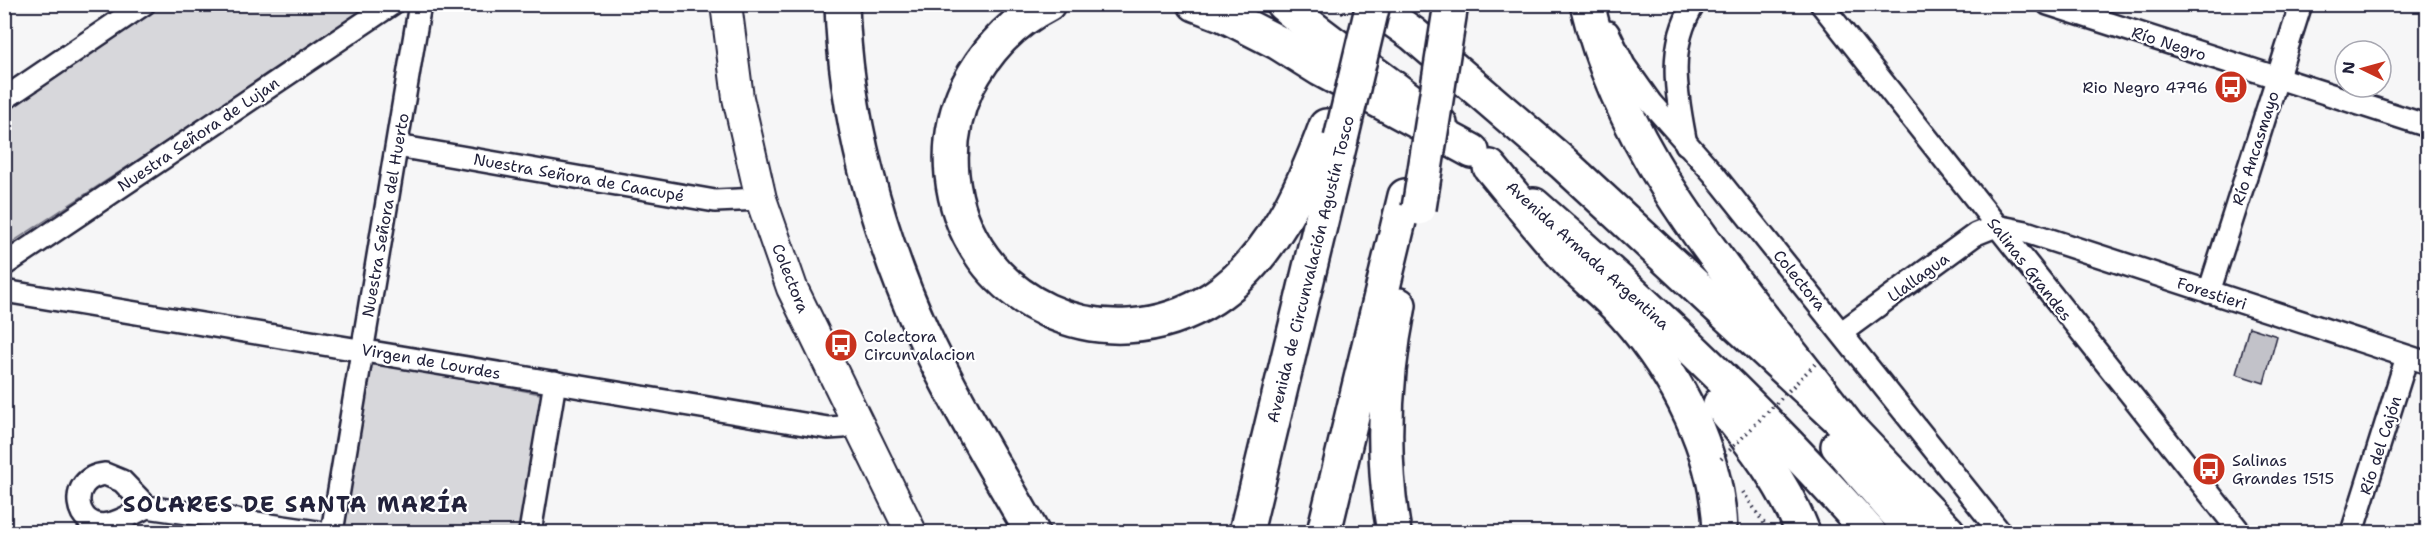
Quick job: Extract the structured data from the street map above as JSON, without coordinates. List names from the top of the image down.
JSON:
{
  "streets": {
    "main road": ["Avenida Armada Argentina", "Avenida de Circunvalación Agustín Tosco"],
    "street": [
      "Río Negro",
      "Nuestra Señora de Lujan",
      "Río Ancasmayo",
      "Nuestra Señora de Caacupé",
      "Nuestra Señora del Huerto",
      "Salinas Grandes",
      "Llallagua",
      "Colectora",
      "Forestieri",
      "Virgen de Lourdes",
      "Río del Cajón"
    ]
  },
  "crossings": [
    ["Río Negro", "Río Ancasmayo"],
    ["Río Ancasmayo", "Forestieri"],
    ["Nuestra Señora de Caacupé", "Nuestra Señora del Huerto"],
    ["Nuestra Señora de Caacupé", "Colectora"],
    ["Nuestra Señora del Huerto", "Virgen de Lourdes"],
    ["Salinas Grandes", "Llallagua"],
    ["Salinas Grandes", "Forestieri"],
    ["Llallagua", "Colectora"],
    ["Llallagua", "Forestieri"],
    ["Colectora", "Virgen de Lourdes"],
    ["Forestieri", "Río del Cajón"]
  ],
  "districts": ["SOLARES DE SANTA MARÍA"],
  "places": {
    "bus stop": ["Rio Negro 4796", "Colectora Circunvalacion", "Salinas Grandes 1515"]
  },
  "north": "left"
}
